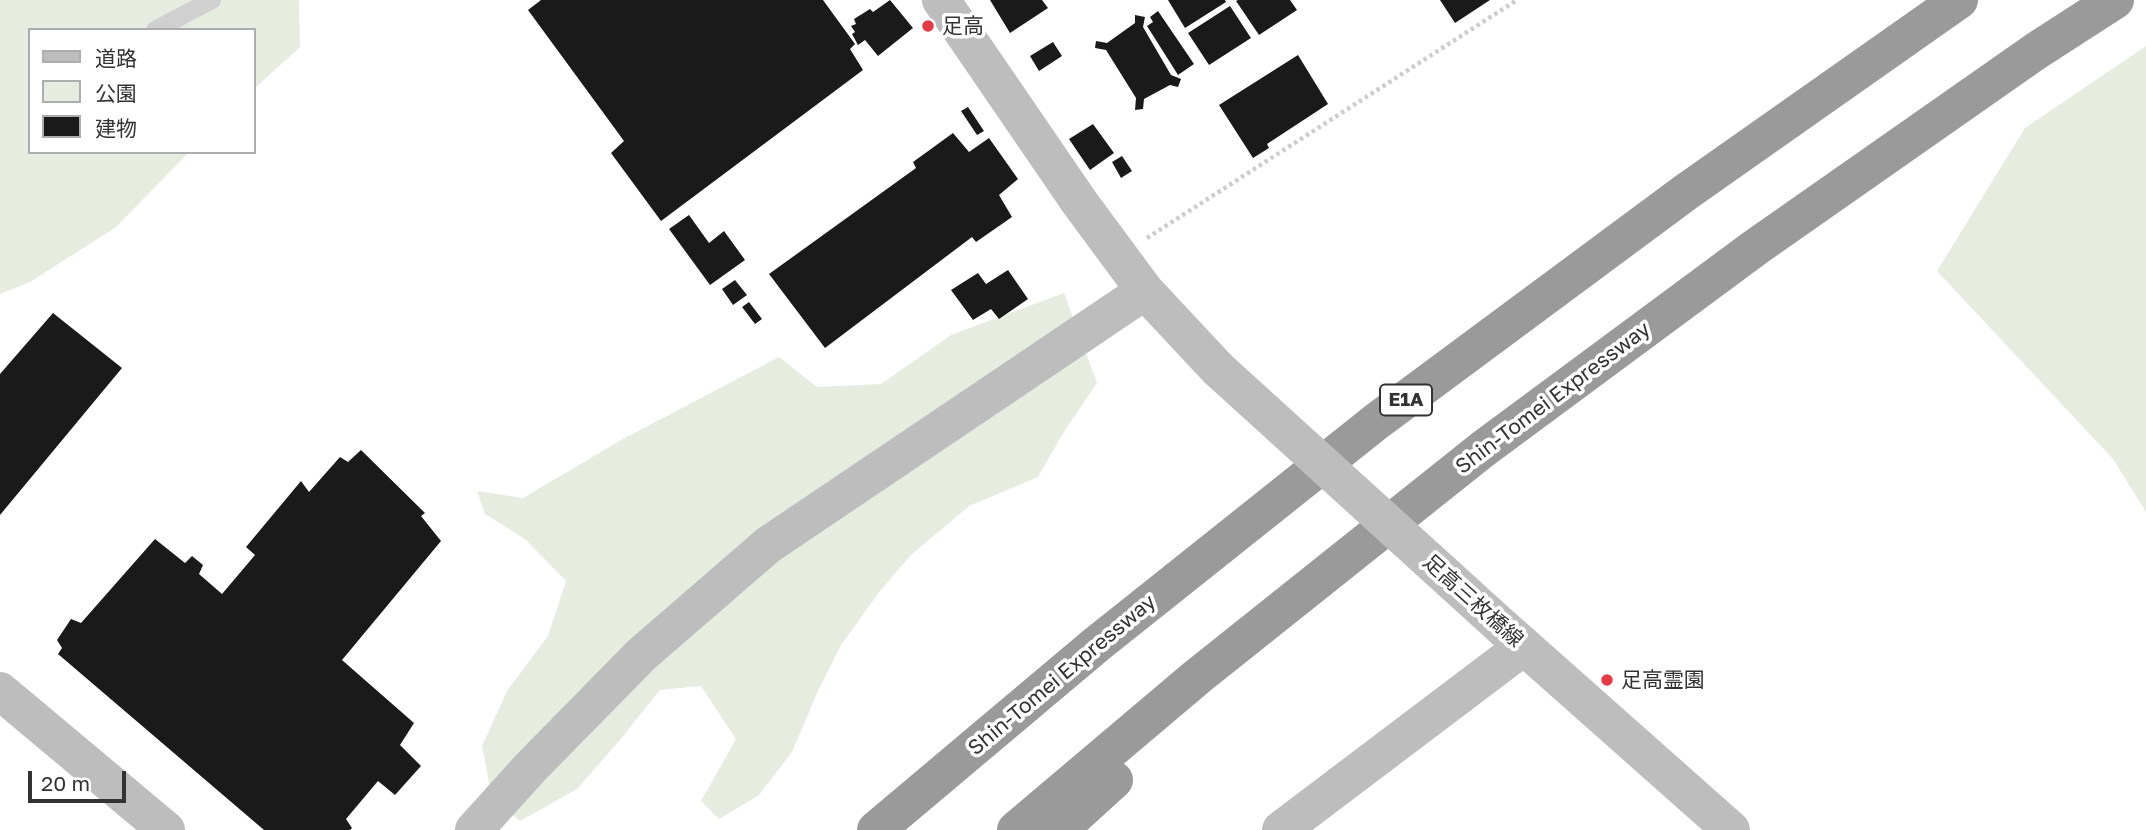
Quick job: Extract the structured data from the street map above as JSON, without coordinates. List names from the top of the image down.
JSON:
{
  "streets": {
    "highway": ["Shin-Tomei Expressway", "E1A"],
    "street": ["足高三枚橋線"]
  },
  "places": ["足高", "足高霊園"],
  "legend": ["道路", "公園", "建物"],
  "scale_bar": "20 m"
}
